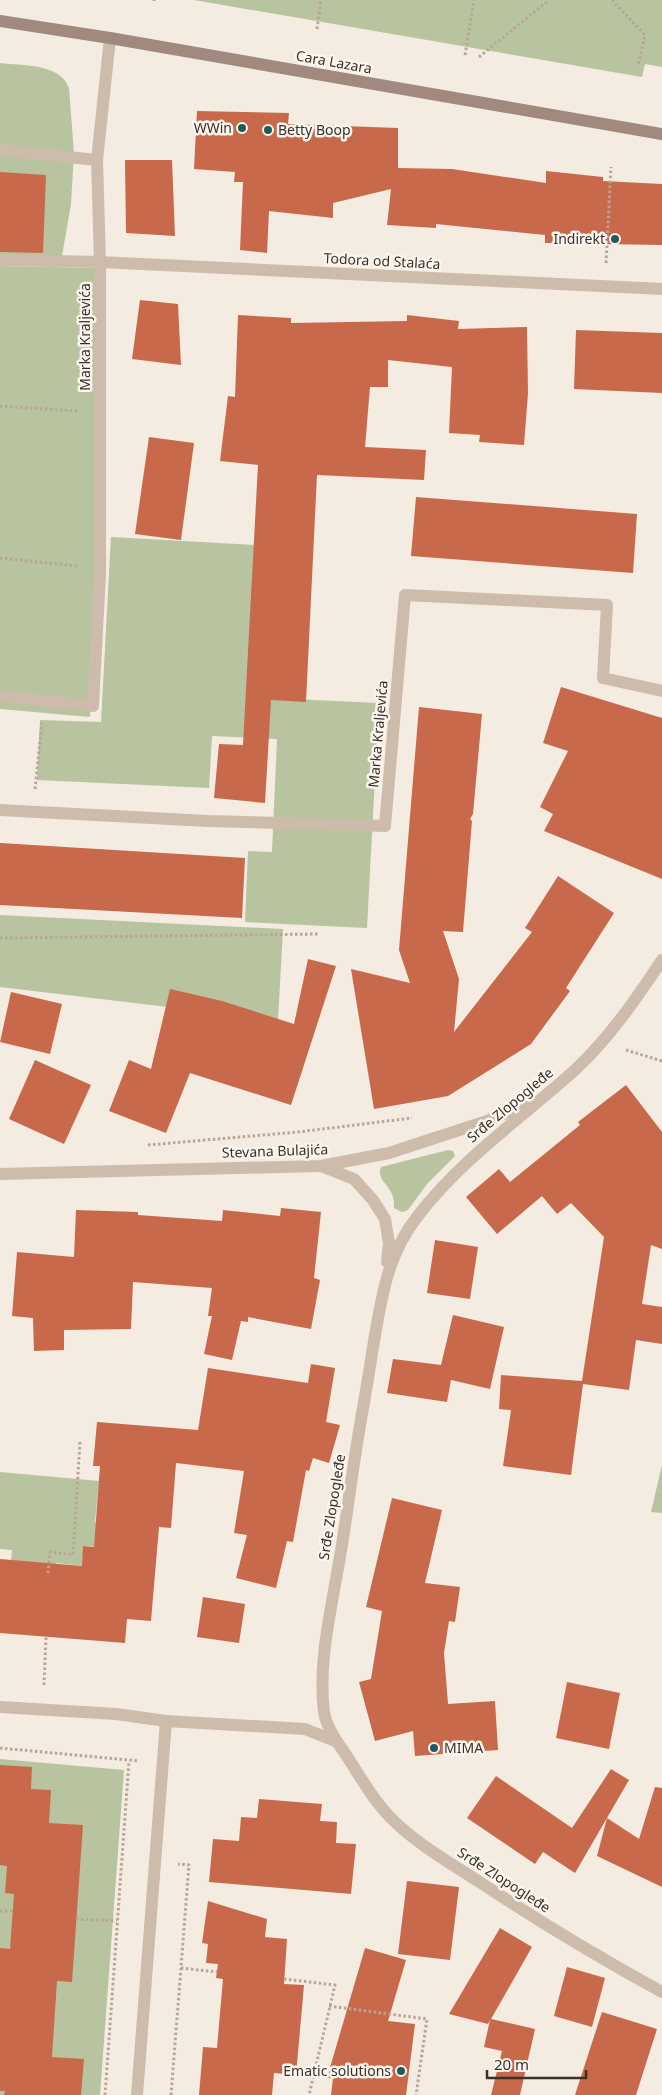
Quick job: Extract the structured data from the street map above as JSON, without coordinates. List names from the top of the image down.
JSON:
{
  "streets": {
    "street": [
      "Cara Lazara",
      "Todora od Stalaća",
      "Marka Kraljevića",
      "Srđe Zlopogleđe",
      "Stevana Bulajića"
    ]
  },
  "crossings": [
    ["Cara Lazara", "Marka Kraljevića"],
    ["Todora od Stalaća", "Marka Kraljevića"],
    ["Srđe Zlopogleđe", "Stevana Bulajića"]
  ],
  "places": [
    "WWin",
    "Betty Boop",
    "Indirekt",
    "MIMA",
    "Ematic solutions"
  ],
  "scale_bar": "20 m"
}
